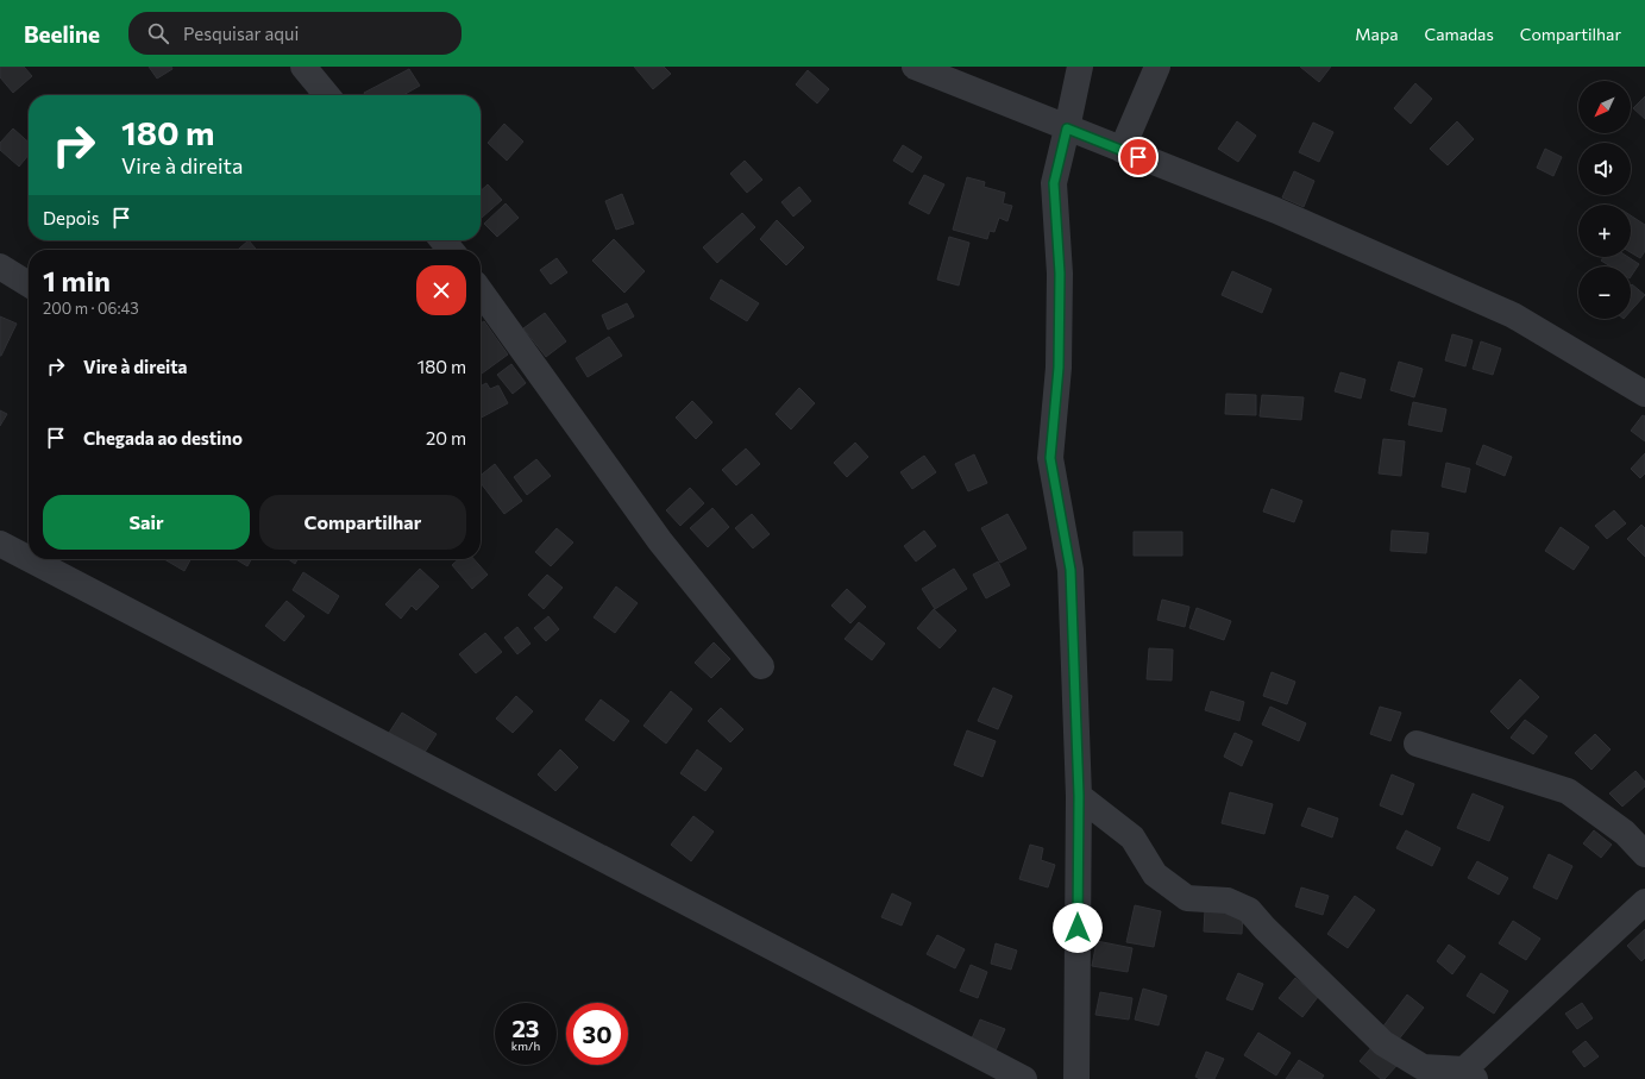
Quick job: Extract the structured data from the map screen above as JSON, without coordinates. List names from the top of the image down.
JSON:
{
  "north": "bottom left",
  "page": {
    "header": "Beeline",
    "search": "Pesquisar aqui",
    "nav": ["Mapa", "Camadas", "Compartilhar"],
    "map_buttons": ["+", "−"],
    "turn": ["180 m", "Vire à direita"],
    "then": "Depois",
    "heading": ["1 min", "200 m · 06:43"],
    "list": [
      {
        "name": "Vire à direita",
        "value": "180 m"
      },
      {
        "name": "Chegada ao destino",
        "value": "20 m"
      }
    ],
    "buttons": ["Sair", "Compartilhar"],
    "speed": "23 km/h",
    "limit": "30"
  }
}
